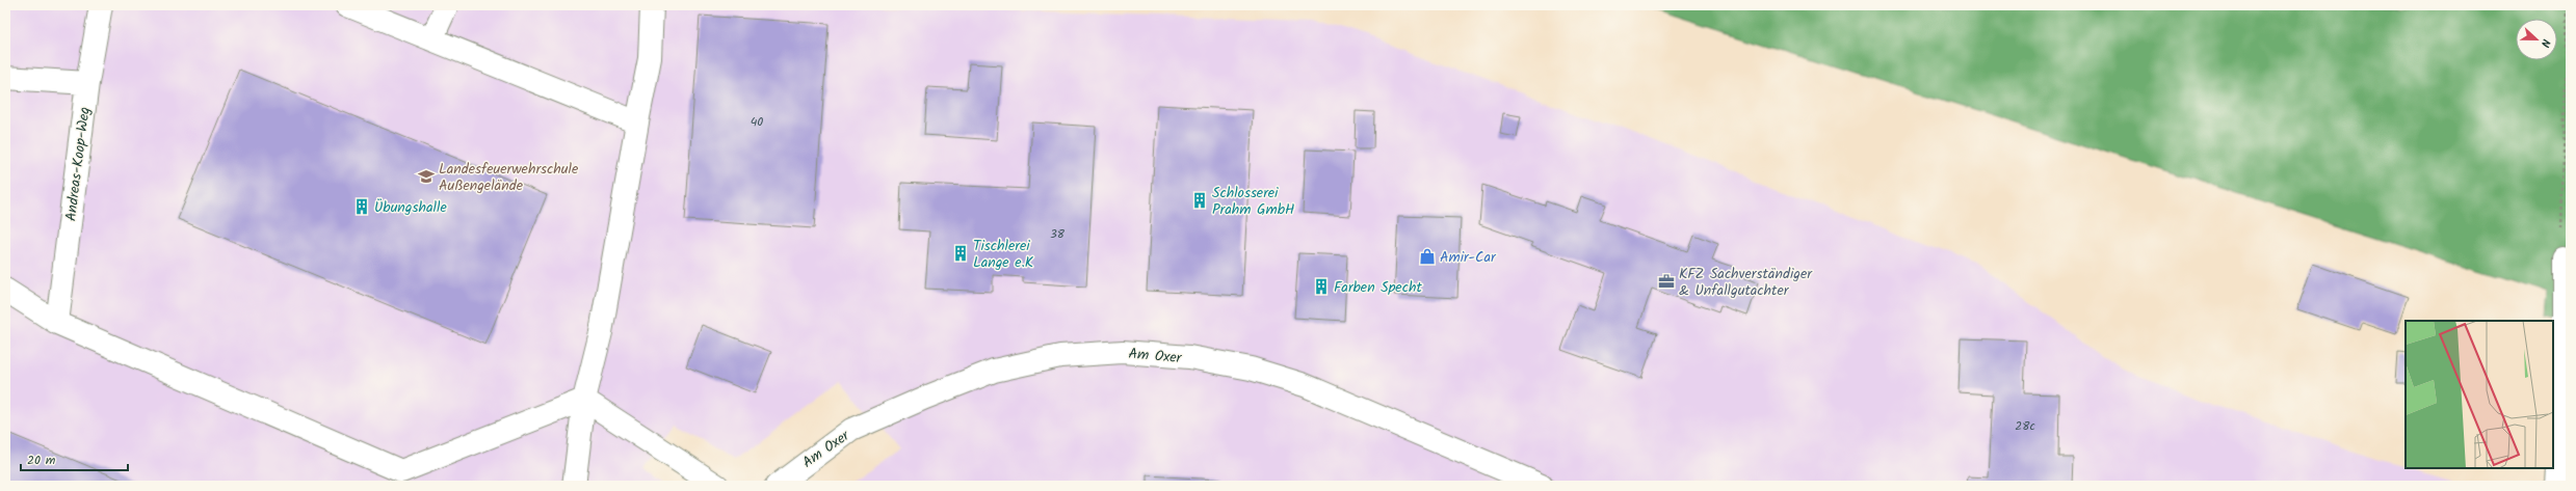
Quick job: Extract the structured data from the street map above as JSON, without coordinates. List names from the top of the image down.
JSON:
{
  "streets": {
    "street": ["Andreas-Koop-Weg", "Am Oxer"]
  },
  "places": {
    "school or university": ["Landesfeuerwehrschule Außengelände"],
    "building": [
      "Schlosserei Prahm GmbH",
      "Übungshalle",
      "Tischlerei Lange e.K",
      "Farben Specht"
    ],
    "shop": ["Amir-Car"],
    "office": ["KFZ Sachverständiger & Unfallgutachter"]
  },
  "house_numbers": ["40", "38", "28c"],
  "scale_bar": "20 m",
  "north": "right"
}
